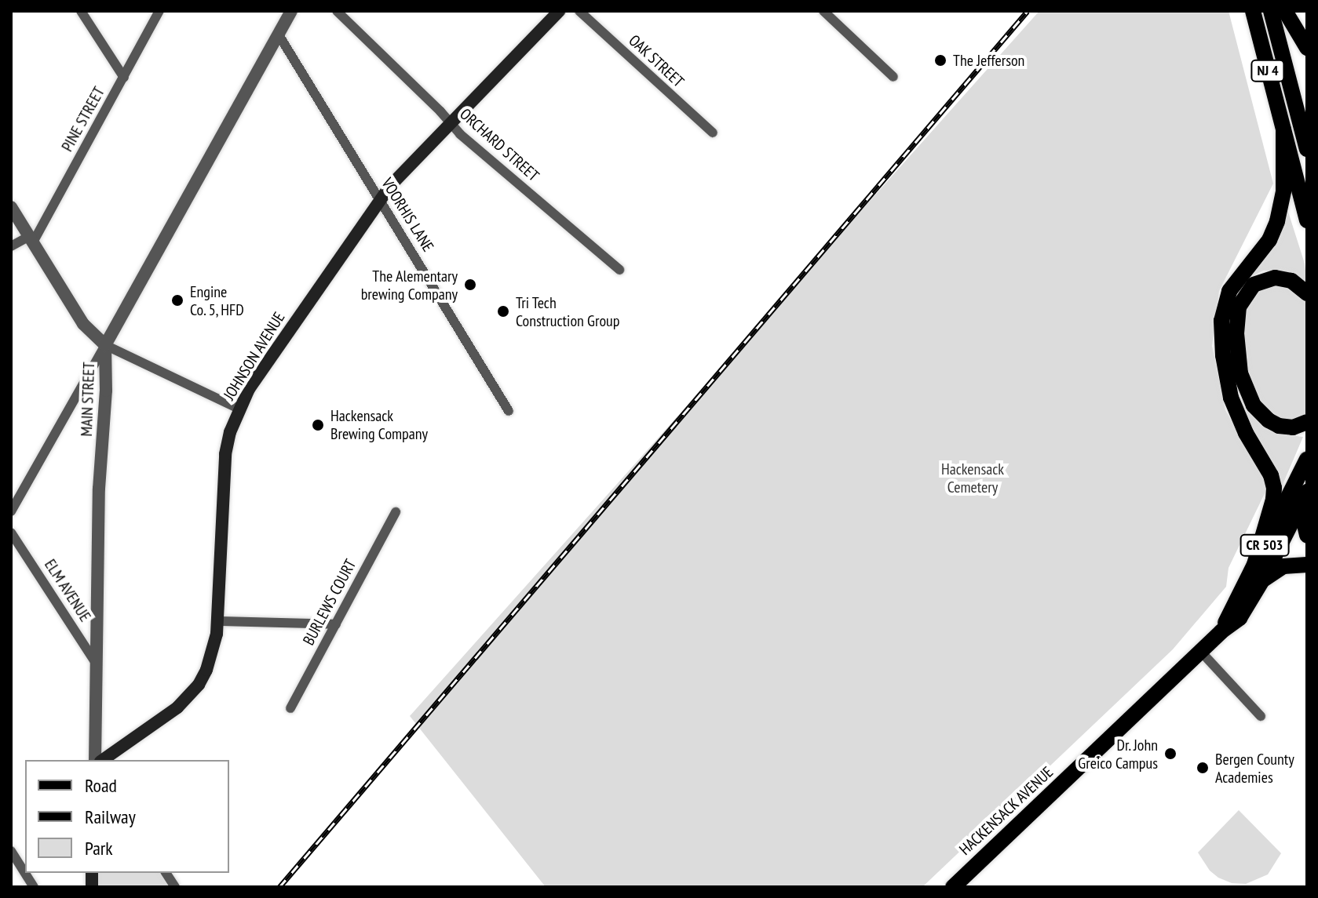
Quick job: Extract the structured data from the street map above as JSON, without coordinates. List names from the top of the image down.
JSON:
{
  "streets": {
    "main road": [
      "NJ 4",
      "JOHNSON AVENUE",
      "CR 503",
      "HACKENSACK AVENUE"
    ],
    "street": [
      "OAK STREET",
      "PINE STREET",
      "ORCHARD STREET",
      "VOORHIS LANE",
      "MAIN STREET",
      "ELM AVENUE",
      "BURLEWS COURT"
    ]
  },
  "crossings": [
    ["ORCHARD STREET", "JOHNSON AVENUE"],
    ["VOORHIS LANE", "JOHNSON AVENUE"],
    ["VOORHIS LANE", "MAIN STREET"],
    ["MAIN STREET", "ELM AVENUE"]
  ],
  "parks": ["Hackensack Cemetery"],
  "places": [
    "The Jefferson",
    "The Alementary brewing Company",
    "Engine Co. 5, HFD",
    "Tri Tech Construction Group",
    "Hackensack Brewing Company",
    "Dr. John Greico Campus",
    "Bergen County Academies"
  ],
  "legend": ["Road", "Railway", "Park"]
}
